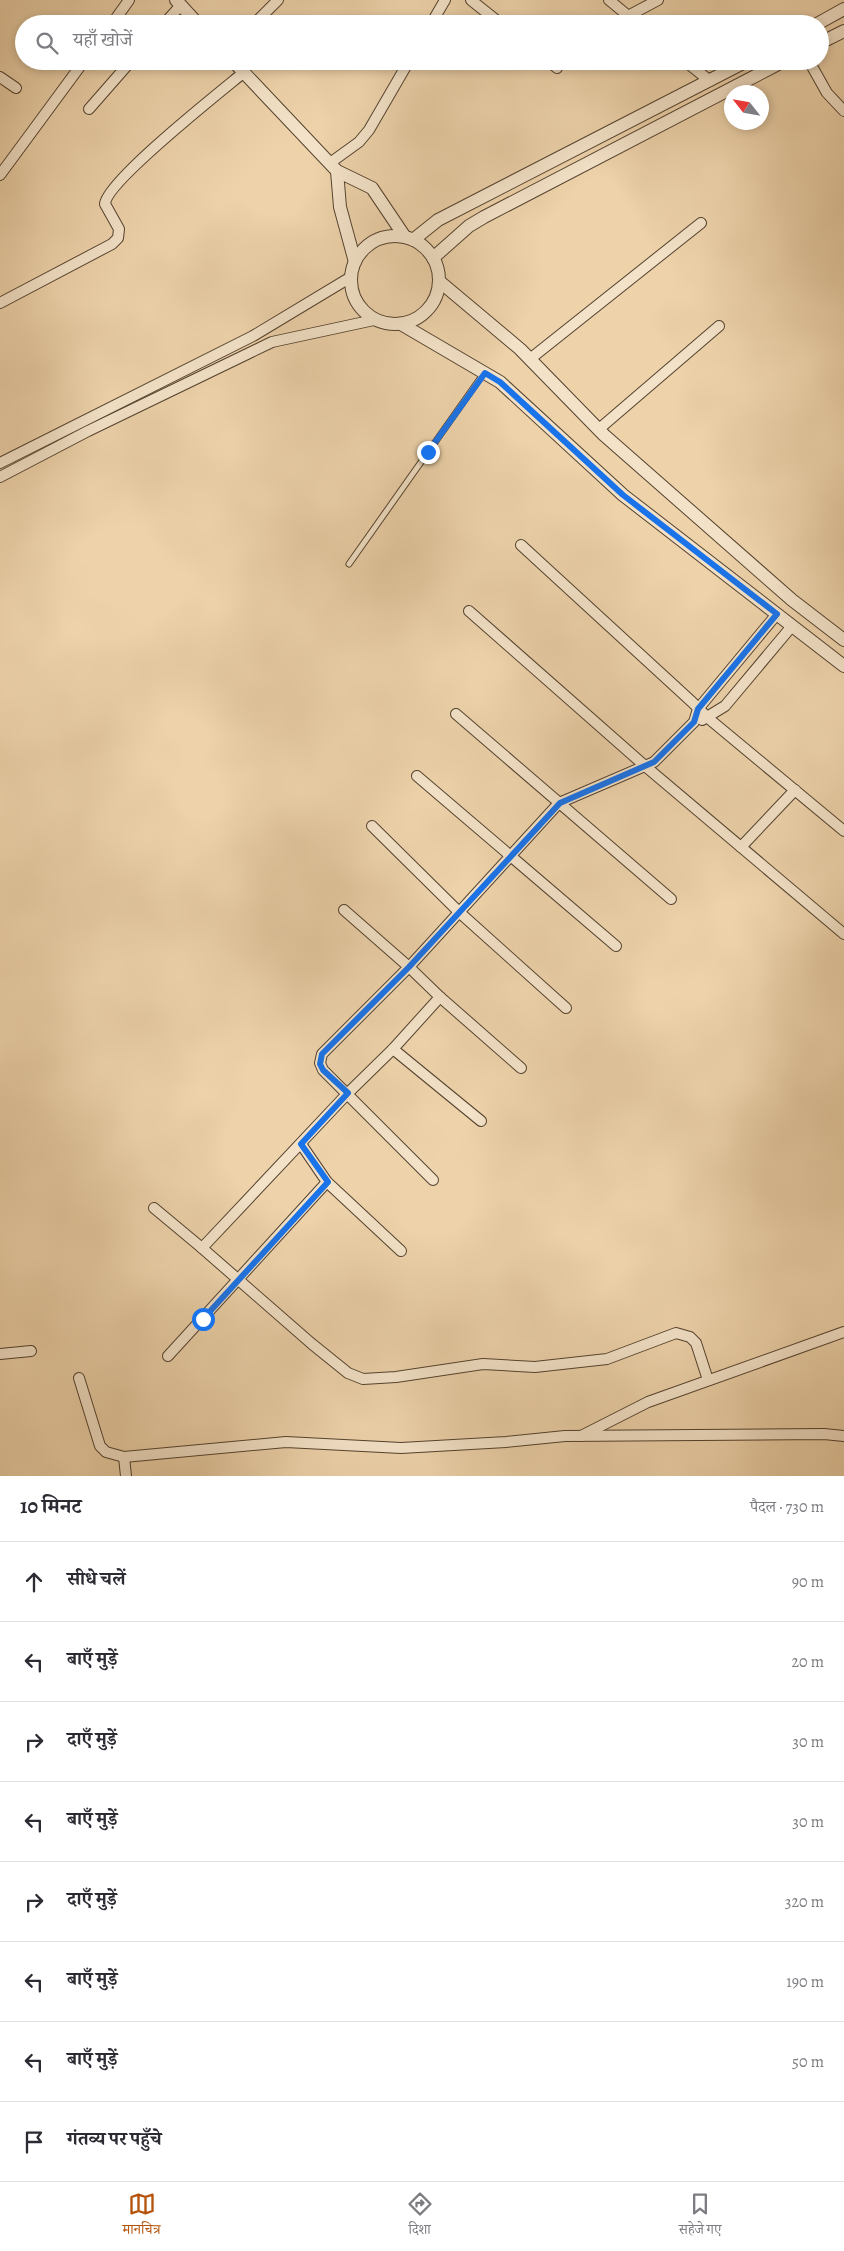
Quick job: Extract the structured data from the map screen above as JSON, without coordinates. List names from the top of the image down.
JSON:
{
  "north": "top left",
  "page": {
    "search": "यहाँ खोजें",
    "heading": ["10 मिनट", "पैदल · 730 m"],
    "list": [
      ["सीधे चलें", "90 m"],
      ["बाएँ मुड़ें", "20 m"],
      ["दाएँ मुड़ें", "30 m"],
      ["बाएँ मुड़ें", "30 m"],
      ["दाएँ मुड़ें", "320 m"],
      ["बाएँ मुड़ें", "190 m"],
      ["बाएँ मुड़ें", "50 m"],
      "गंतव्य पर पहुँचे"
    ],
    "nav": ["मानचित्र", "दिशा", "सहेजे गए"]
  }
}
